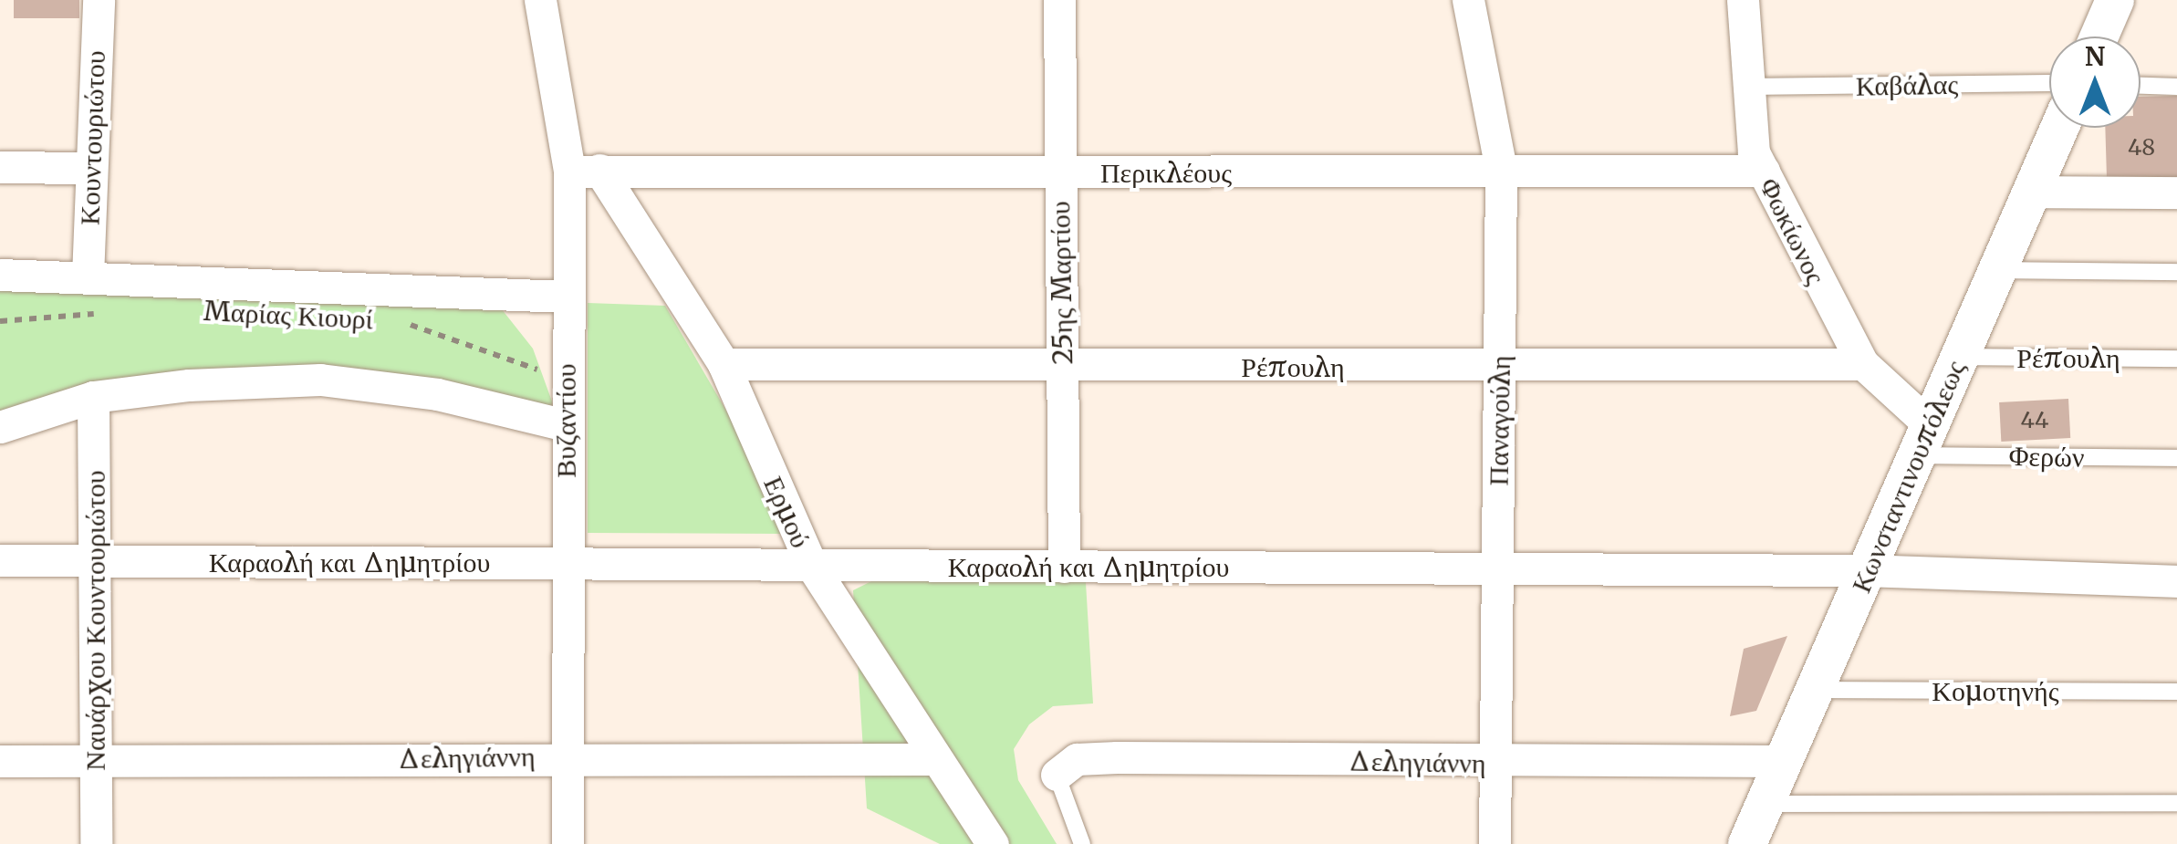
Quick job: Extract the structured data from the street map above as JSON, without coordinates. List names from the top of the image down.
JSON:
{
  "streets": {
    "street": [
      "Κουντουριώτου",
      "Περικλέους",
      "Φωκίωνος",
      "25ης Μαρτίου",
      "Μαρίας Κιουρί",
      "Ρέπουλη",
      "Βυζαντίου",
      "Παναγούλη",
      "Κωνσταντινουπόλεως",
      "Ερμού",
      "Καραολή και Δημητρίου",
      "Ναυάρχου Κουντουριώτου",
      "Δεληγιάννη"
    ],
    "lane": ["Καβάλας", "Φερών", "Κομοτηνής"]
  },
  "crossings": [
    ["Καβάλας", "Φωκίωνος"],
    ["Κουντουριώτου", "Μαρίας Κιουρί"],
    ["Περικλέους", "Φωκίωνος"],
    ["Περικλέους", "25ης Μαρτίου"],
    ["Περικλέους", "Βυζαντίου"],
    ["Περικλέους", "Παναγούλη"],
    ["Περικλέους", "Ερμού"],
    ["Φωκίωνος", "Ρέπουλη"],
    ["Φωκίωνος", "Φερών"],
    ["Φωκίωνος", "Κωνσταντινουπόλεως"],
    ["25ης Μαρτίου", "Ρέπουλη"],
    ["25ης Μαρτίου", "Καραολή και Δημητρίου"],
    ["Μαρίας Κιουρί", "Βυζαντίου"],
    ["Ρέπουλη", "Παναγούλη"],
    ["Ρέπουλη", "Κωνσταντινουπόλεως"],
    ["Ρέπουλη", "Ερμού"],
    ["Βυζαντίου", "Ερμού"],
    ["Βυζαντίου", "Καραολή και Δημητρίου"],
    ["Βυζαντίου", "Δεληγιάννη"],
    ["Παναγούλη", "Καραολή και Δημητρίου"],
    ["Παναγούλη", "Δεληγιάννη"],
    ["Φερών", "Κωνσταντινουπόλεως"],
    ["Κωνσταντινουπόλεως", "Καραολή και Δημητρίου"],
    ["Κωνσταντινουπόλεως", "Κομοτηνής"],
    ["Κωνσταντινουπόλεως", "Δεληγιάννη"],
    ["Ερμού", "Καραολή και Δημητρίου"],
    ["Ερμού", "Δεληγιάννη"],
    ["Καραολή και Δημητρίου", "Ναυάρχου Κουντουριώτου"],
    ["Ναυάρχου Κουντουριώτου", "Δεληγιάννη"]
  ],
  "house_numbers": ["48", "44"],
  "north": "top"
}
